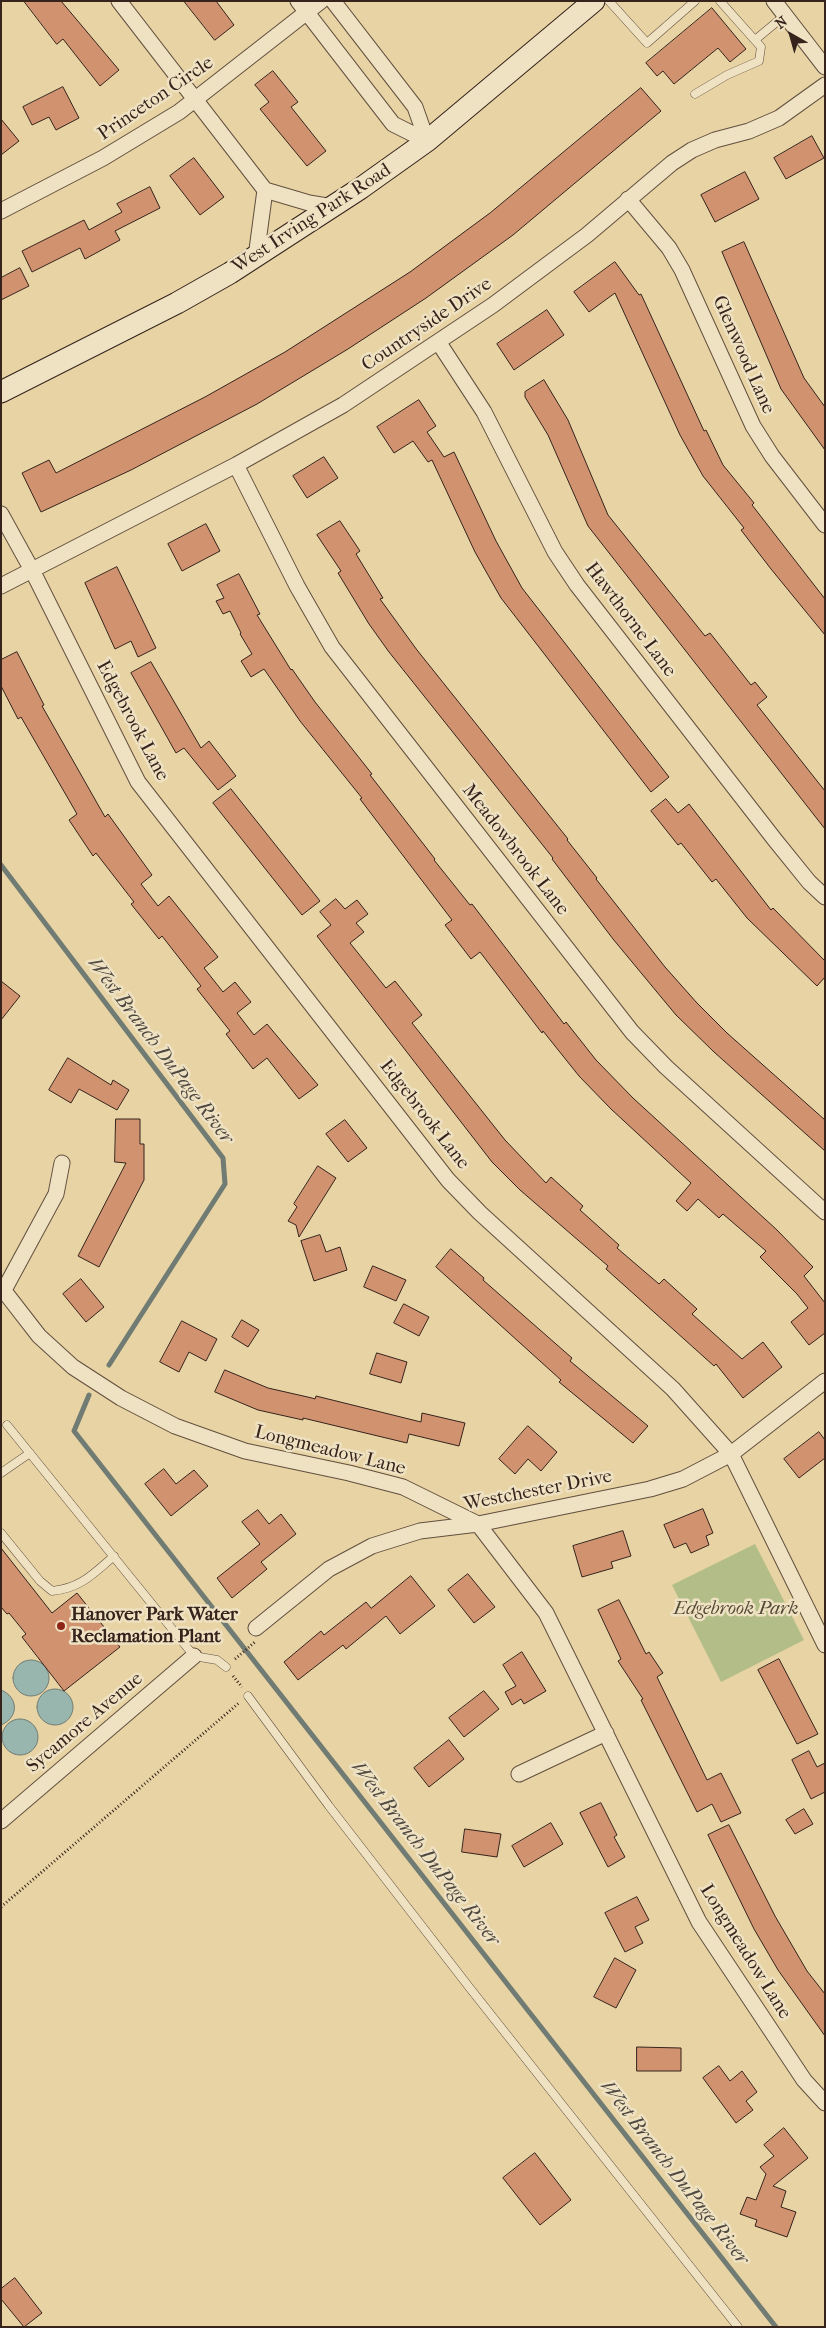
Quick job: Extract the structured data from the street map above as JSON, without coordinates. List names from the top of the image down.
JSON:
{
  "streets": {
    "main road": ["West Irving Park Road"],
    "street": [
      "Princeton Circle",
      "Countryside Drive",
      "Glenwood Lane",
      "Hawthorne Lane",
      "Edgebrook Lane",
      "Meadowbrook Lane",
      "Longmeadow Lane",
      "Westchester Drive",
      "Sycamore Avenue"
    ]
  },
  "crossings": [
    ["Countryside Drive", "Glenwood Lane"],
    ["Countryside Drive", "Hawthorne Lane"],
    ["Countryside Drive", "Edgebrook Lane"],
    ["Countryside Drive", "Meadowbrook Lane"],
    ["Edgebrook Lane", "Westchester Drive"],
    ["Longmeadow Lane", "Westchester Drive"]
  ],
  "water": ["West Branch DuPage River"],
  "parks": ["Edgebrook Park"],
  "places": ["Hanover Park Water Reclamation Plant"],
  "north": "top left"
}
